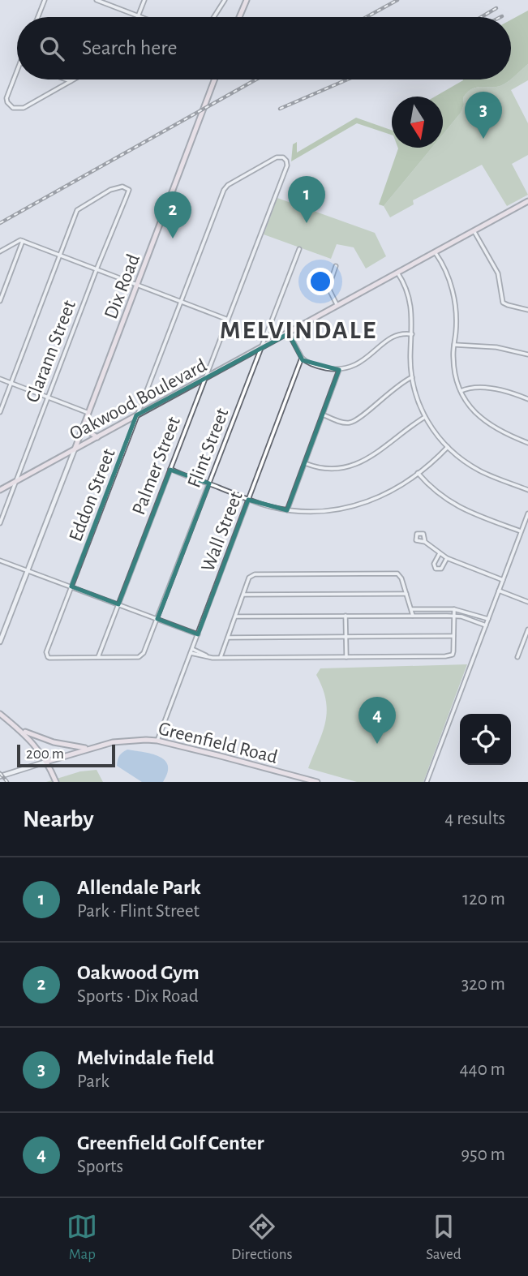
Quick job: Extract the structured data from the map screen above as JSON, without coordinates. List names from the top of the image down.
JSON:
{
  "streets": {
    "main road": ["Dix Road", "Oakwood Boulevard", "Greenfield Road"],
    "street": [
      "Clarann Street",
      "Flint Street",
      "Palmer Street",
      "Eddon Street",
      "Wall Street"
    ]
  },
  "crossings": [
    ["Dix Road", "Oakwood Boulevard"],
    ["Clarann Street", "Oakwood Boulevard"],
    ["Oakwood Boulevard", "Flint Street"],
    ["Oakwood Boulevard", "Palmer Street"],
    ["Oakwood Boulevard", "Eddon Street"],
    ["Flint Street", "Palmer Street"],
    ["Flint Street", "Eddon Street"],
    ["Palmer Street", "Eddon Street"],
    ["Wall Street", "Greenfield Road"]
  ],
  "districts": ["MELVINDALE"],
  "scale_bar": "200 m",
  "north": "bottom",
  "page": {
    "search": "Search here",
    "pins": [
      "3",
      "1",
      "2",
      "4"
    ],
    "scale": "200 m",
    "heading": ["Nearby", "4 results"],
    "list": [
      {
        "mark": "1",
        "name": "Allendale Park",
        "note": "Park · Flint Street",
        "value": "120 m"
      },
      {
        "mark": "2",
        "name": "Oakwood Gym",
        "note": "Sports · Dix Road",
        "value": "320 m"
      },
      {
        "mark": "3",
        "name": "Melvindale field",
        "note": "Park",
        "value": "440 m"
      },
      {
        "mark": "4",
        "name": "Greenfield Golf Center",
        "note": "Sports",
        "value": "950 m"
      }
    ],
    "nav": ["Map", "Directions", "Saved"]
  }
}
